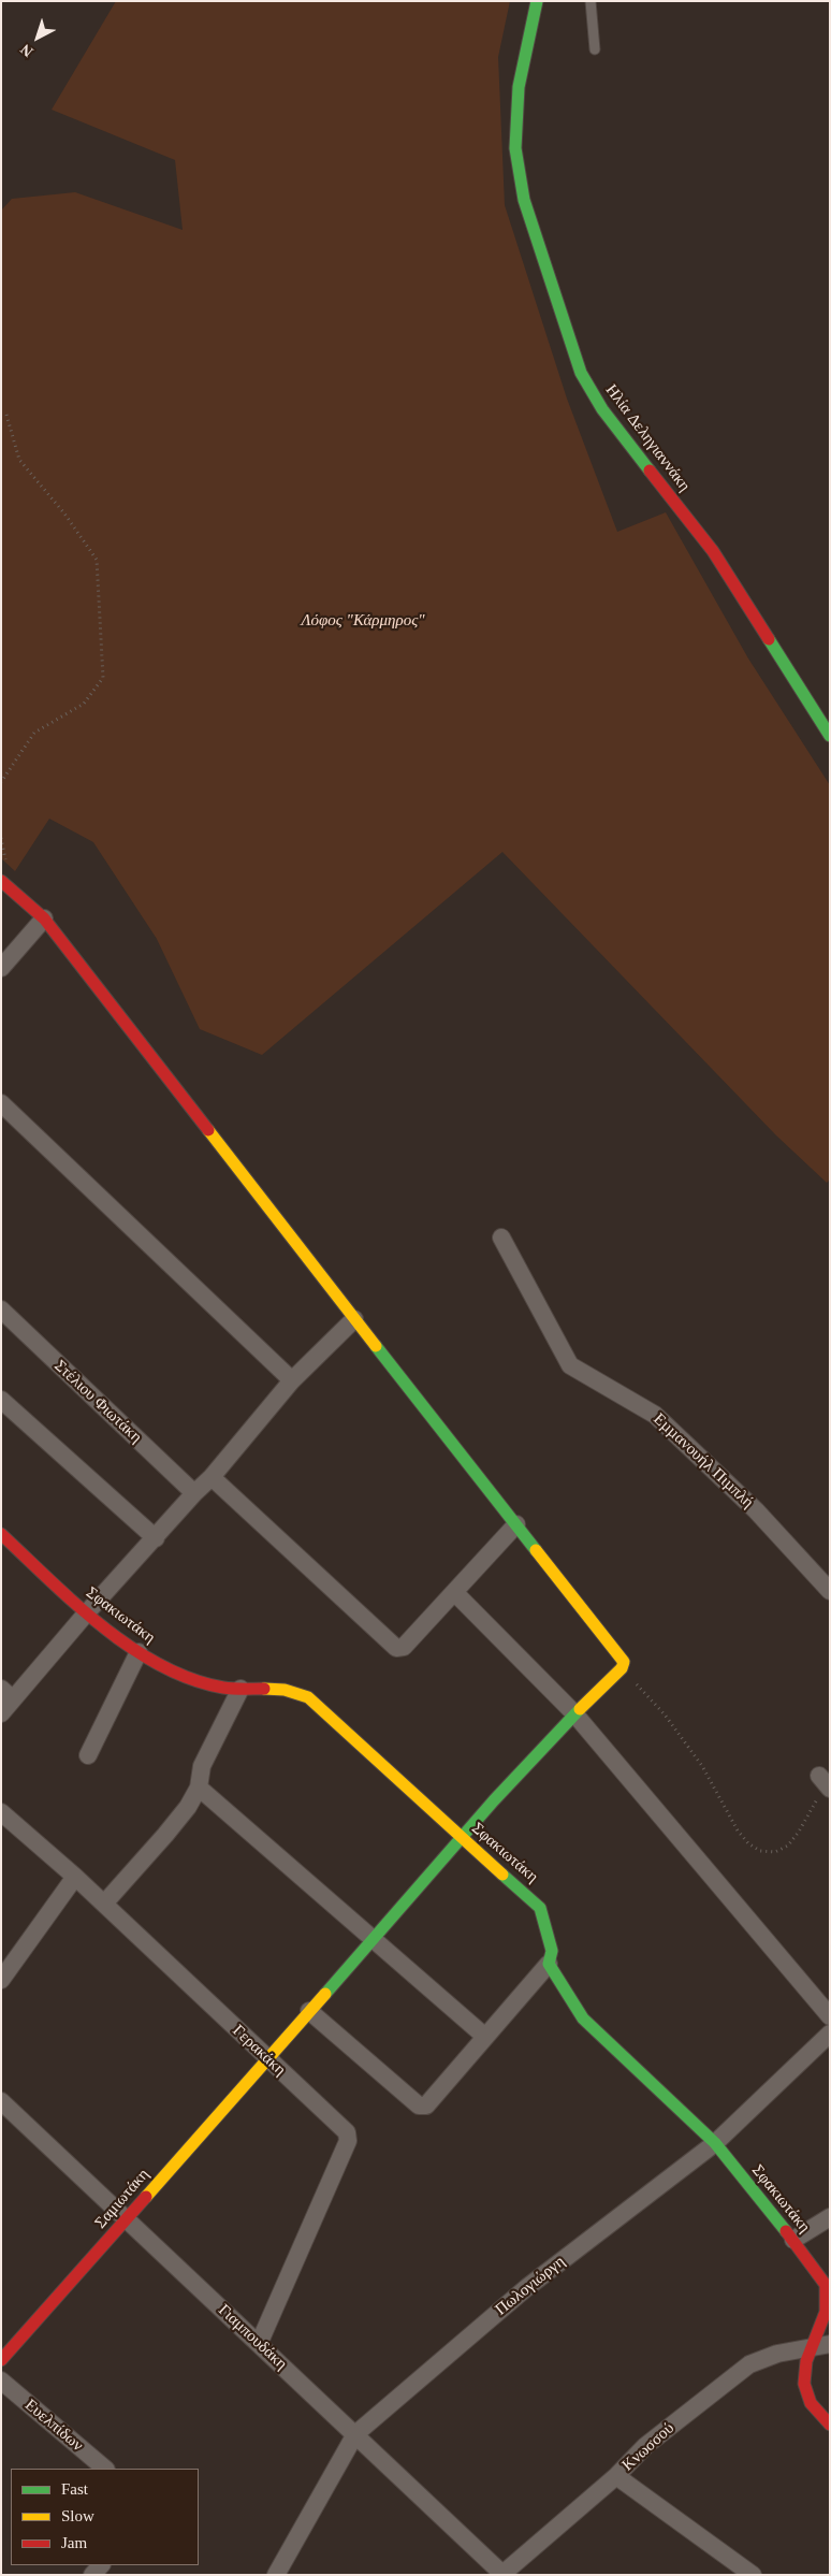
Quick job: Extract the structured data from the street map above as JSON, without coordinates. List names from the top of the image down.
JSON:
{
  "streets": {
    "street": [
      "Ηλία Δεληγιαννάκη",
      "Στέλιου Φιωτάκη",
      "Εµµανουήλ Πιµπλή",
      "Σφακιωτάκη",
      "Γερακάκη",
      "Σαμιωτάκη",
      "Πωλογιώργη",
      "Γιαμπουδάκη",
      "Ευελπίδων",
      "Κνωσσού"
    ]
  },
  "crossings": [
    ["Σφακιωτάκη", "Σαμιωτάκη"],
    ["Σφακιωτάκη", "Πωλογιώργη"],
    ["Σφακιωτάκη", "Κνωσσού"],
    ["Γερακάκη", "Σαμιωτάκη"],
    ["Γερακάκη", "Γιαμπουδάκη"],
    ["Σαμιωτάκη", "Γιαμπουδάκη"],
    ["Πωλογιώργη", "Γιαμπουδάκη"],
    ["Γιαμπουδάκη", "Κνωσσού"]
  ],
  "parks": ["Λόφος \"Κάρμηρος\""],
  "legend": ["Fast", "Slow", "Jam"],
  "north": "bottom left"
}
